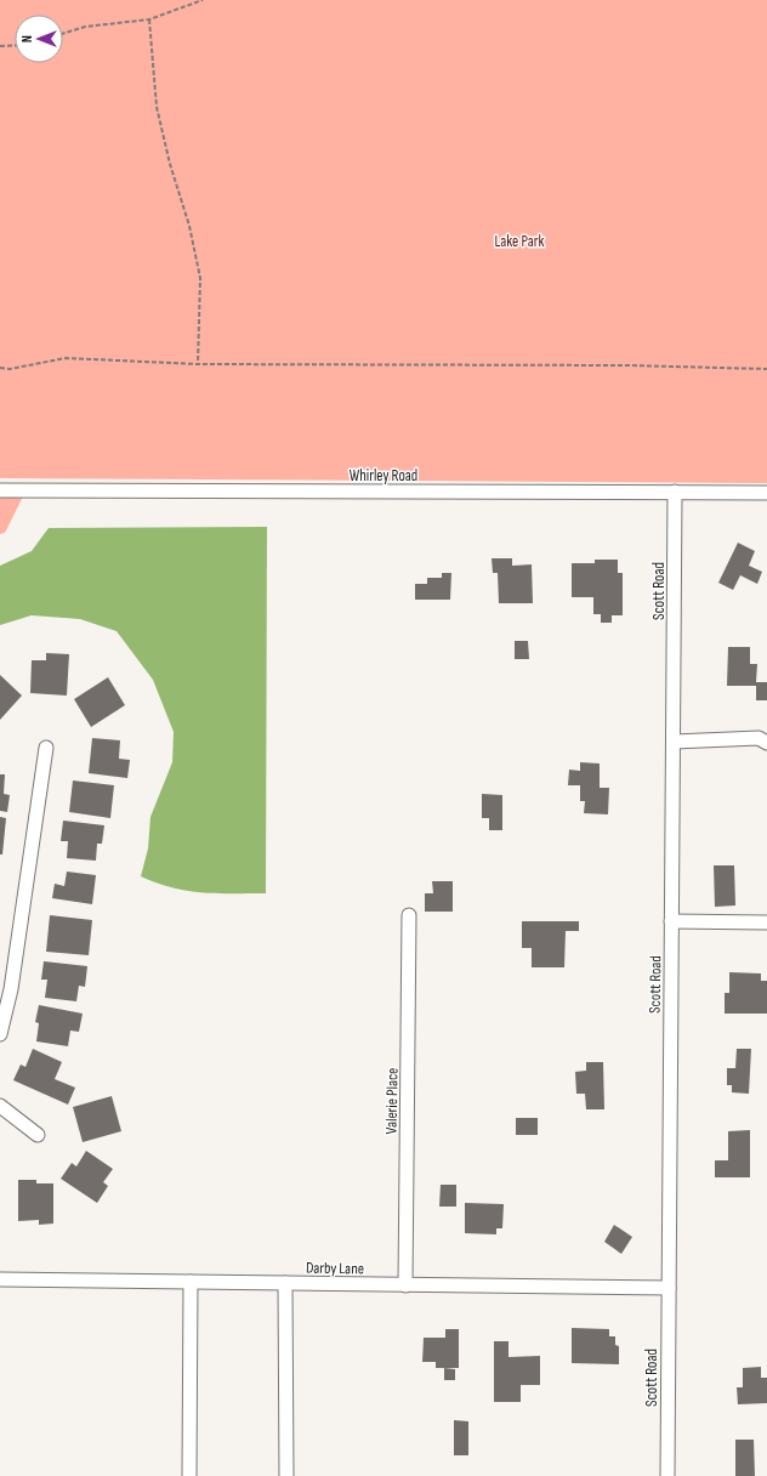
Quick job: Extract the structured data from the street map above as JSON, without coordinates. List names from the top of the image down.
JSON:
{
  "streets": {
    "street": [
      "Whirley Road",
      "Scott Road",
      "Valerie Place",
      "Darby Lane"
    ]
  },
  "crossings": [
    ["Whirley Road", "Scott Road"],
    ["Scott Road", "Darby Lane"],
    ["Valerie Place", "Darby Lane"]
  ],
  "parks": ["Lake Park"],
  "north": "left"
}
